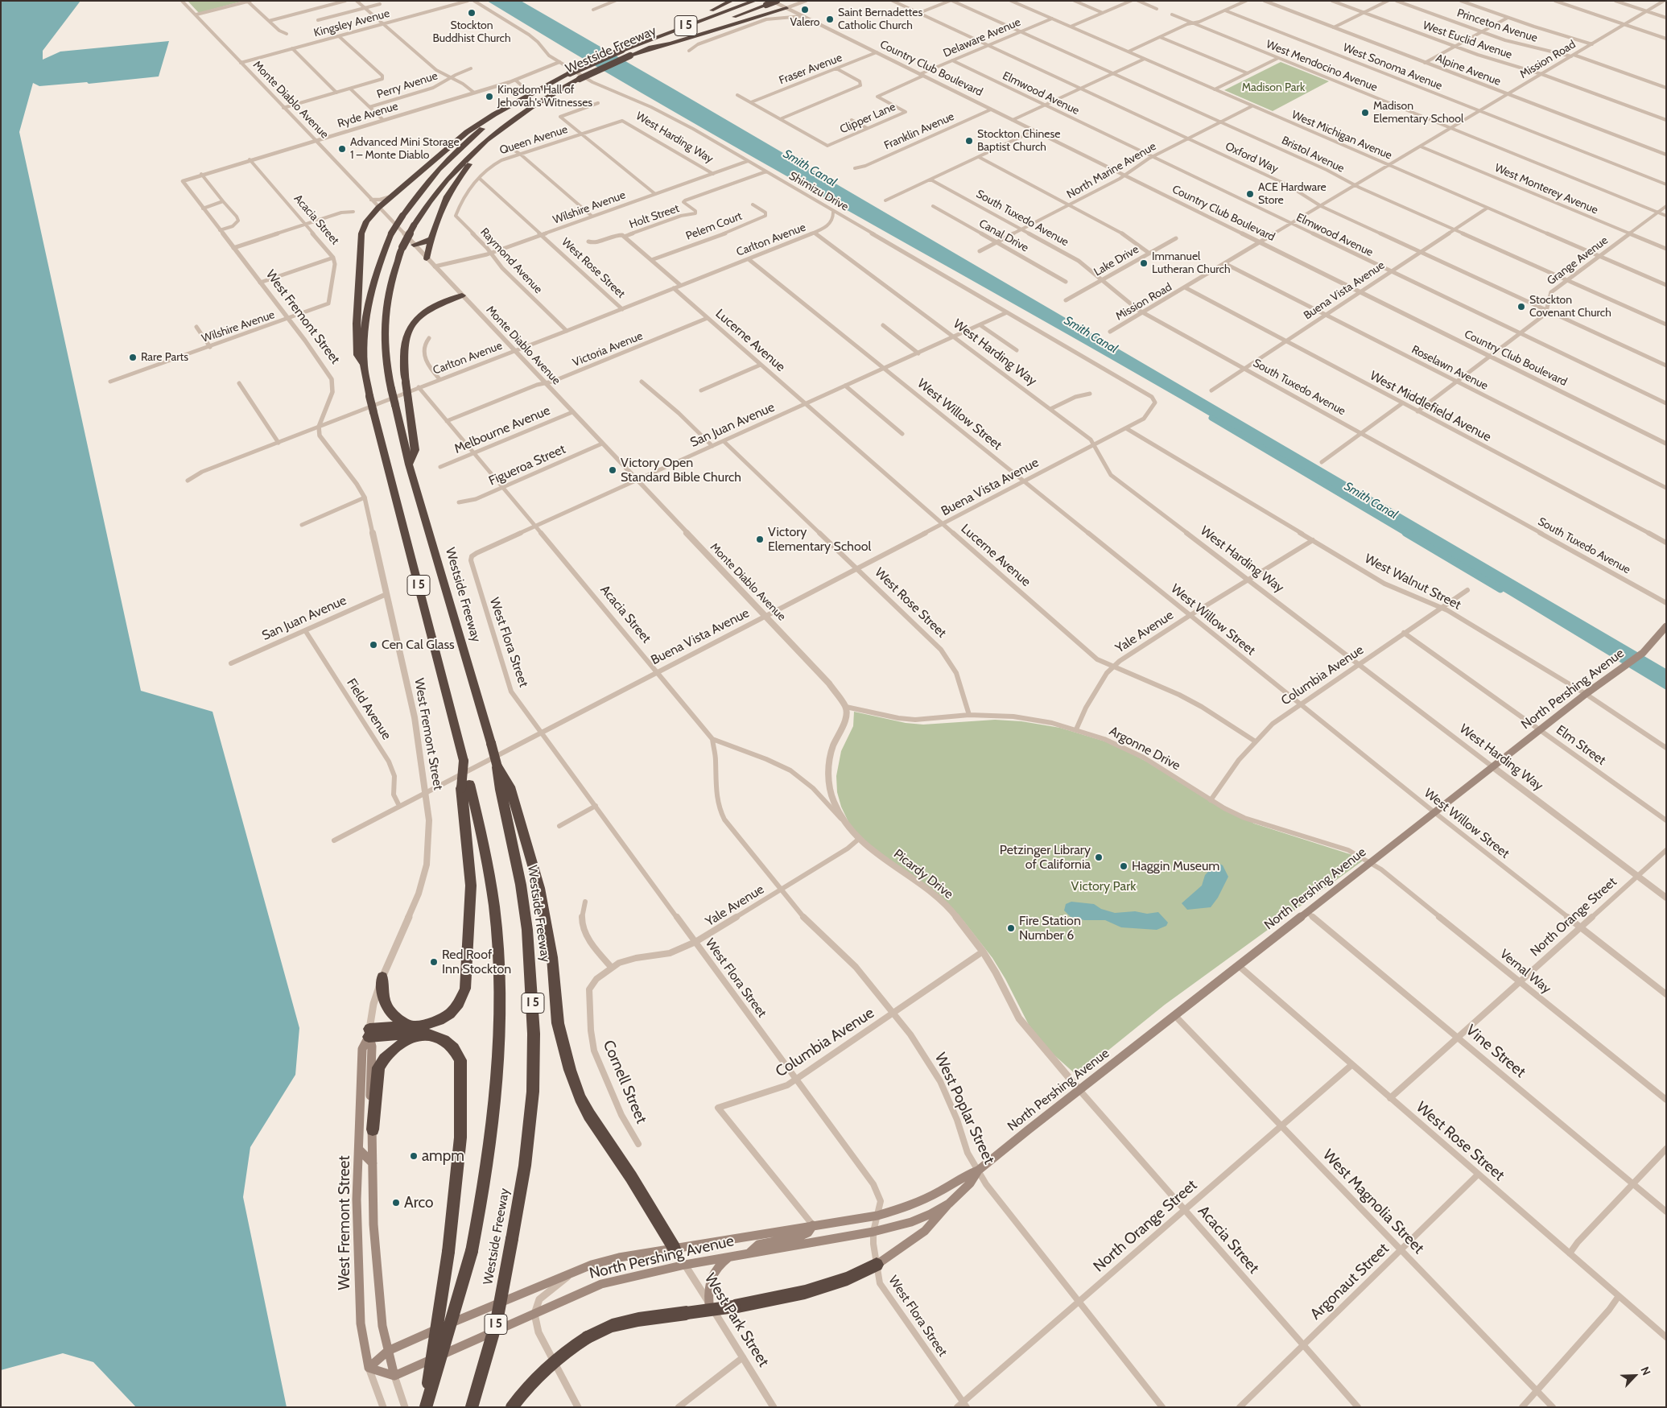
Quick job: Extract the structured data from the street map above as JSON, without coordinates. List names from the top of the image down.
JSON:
{
  "streets": {
    "highway": ["I 5", "Westside Freeway"],
    "main road": ["West Fremont Street", "North Pershing Avenue"],
    "street": [
      "Kingsley Avenue",
      "Princeton Avenue",
      "Delaware Avenue",
      "West Euclid Avenue",
      "Mission Road",
      "West Mendocino Avenue",
      "West Sonoma Avenue",
      "Country Club Boulevard",
      "Fraser Avenue",
      "Alpine Avenue",
      "Perry Avenue",
      "Elmwood Avenue",
      "Monte Diablo Avenue",
      "Ryde Avenue",
      "Clipper Lane",
      "Franklin Avenue",
      "West Michigan Avenue",
      "West Harding Way",
      "Queen Avenue",
      "Bristol Avenue",
      "Oxford Way",
      "North Marine Avenue",
      "West Monterey Avenue",
      "Shimizu Drive",
      "Wilshire Avenue",
      "Holt Street",
      "South Tuxedo Avenue",
      "Acacia Street",
      "Pelem Court",
      "Canal Drive",
      "Carlton Avenue",
      "Raymond Avenue",
      "Lake Drive",
      "Grange Avenue",
      "West Rose Street",
      "Buena Vista Avenue",
      "Lucerne Avenue",
      "Victoria Avenue",
      "Roselawn Avenue",
      "West Middlefield Avenue",
      "West Willow Street",
      "San Juan Avenue",
      "Melbourne Avenue",
      "Figueroa Street",
      "West Walnut Street",
      "Yale Avenue",
      "West Flora Street",
      "Columbia Avenue",
      "Field Avenue",
      "Elm Street",
      "Argonne Drive",
      "Picardy Drive",
      "North Orange Street",
      "Vernal Way",
      "Vine Street",
      "Cornell Street",
      "West Poplar Street",
      "West Magnolia Street",
      "Argonaut Street",
      "West Park Street"
    ]
  },
  "crossings": [
    ["Kingsley Avenue", "Monte Diablo Avenue"],
    ["Princeton Avenue", "Mission Road"],
    ["Delaware Avenue", "Country Club Boulevard"],
    ["Delaware Avenue", "Elmwood Avenue"],
    ["Delaware Avenue", "Clipper Lane"],
    ["Delaware Avenue", "West Michigan Avenue"],
    ["Delaware Avenue", "Bristol Avenue"],
    ["Delaware Avenue", "Oxford Way"],
    ["West Euclid Avenue", "Mission Road"],
    ["Mission Road", "West Mendocino Avenue"],
    ["Mission Road", "West Sonoma Avenue"],
    ["Mission Road", "Country Club Boulevard"],
    ["Mission Road", "Alpine Avenue"],
    ["Mission Road", "Elmwood Avenue"],
    ["Mission Road", "West Michigan Avenue"],
    ["Mission Road", "Bristol Avenue"],
    ["Mission Road", "Oxford Way"],
    ["Mission Road", "West Monterey Avenue"],
    ["Mission Road", "South Tuxedo Avenue"],
    ["Mission Road", "Roselawn Avenue"],
    ["Mission Road", "West Middlefield Avenue"],
    ["West Mendocino Avenue", "Grange Avenue"],
    ["Country Club Boulevard", "Fraser Avenue"],
    ["Country Club Boulevard", "Clipper Lane"],
    ["Country Club Boulevard", "Franklin Avenue"],
    ["Country Club Boulevard", "North Marine Avenue"],
    ["Country Club Boulevard", "Grange Avenue"],
    ["Country Club Boulevard", "Buena Vista Avenue"],
    ["Elmwood Avenue", "North Marine Avenue"],
    ["Elmwood Avenue", "Grange Avenue"],
    ["Elmwood Avenue", "Buena Vista Avenue"],
    ["Monte Diablo Avenue", "Ryde Avenue"],
    ["Monte Diablo Avenue", "Wilshire Avenue"],
    ["Monte Diablo Avenue", "Carlton Avenue"],
    ["Monte Diablo Avenue", "Buena Vista Avenue"],
    ["Monte Diablo Avenue", "Victoria Avenue"],
    ["Monte Diablo Avenue", "San Juan Avenue"],
    ["Monte Diablo Avenue", "Melbourne Avenue"],
    ["Monte Diablo Avenue", "Figueroa Street"],
    ["Monte Diablo Avenue", "Argonne Drive"],
    ["Monte Diablo Avenue", "Picardy Drive"],
    ["Ryde Avenue", "Shimizu Drive"],
    ["Ryde Avenue", "Acacia Street"],
    ["Ryde Avenue", "West Fremont Street"],
    ["West Michigan Avenue", "North Marine Avenue"],
    ["West Michigan Avenue", "Grange Avenue"],
    ["West Michigan Avenue", "Buena Vista Avenue"],
    ["West Harding Way", "Queen Avenue"],
    ["West Harding Way", "Wilshire Avenue"],
    ["West Harding Way", "Carlton Avenue"],
    ["West Harding Way", "Buena Vista Avenue"],
    ["West Harding Way", "San Juan Avenue"],
    ["West Harding Way", "Yale Avenue"],
    ["West Harding Way", "Columbia Avenue"],
    ["West Harding Way", "North Pershing Avenue"],
    ["West Harding Way", "North Orange Street"],
    ["Queen Avenue", "Raymond Avenue"],
    ["Queen Avenue", "West Rose Street"],
    ["Bristol Avenue", "North Marine Avenue"],
    ["Bristol Avenue", "Grange Avenue"],
    ["Bristol Avenue", "Buena Vista Avenue"],
    ["Oxford Way", "North Marine Avenue"],
    ["Oxford Way", "Grange Avenue"],
    ["Oxford Way", "Buena Vista Avenue"],
    ["North Marine Avenue", "South Tuxedo Avenue"],
    ["North Marine Avenue", "Canal Drive"],
    ["West Monterey Avenue", "Grange Avenue"],
    ["Shimizu Drive", "Wilshire Avenue"],
    ["Shimizu Drive", "Holt Street"],
    ["Shimizu Drive", "Carlton Avenue"],
    ["Shimizu Drive", "Buena Vista Avenue"],
    ["Shimizu Drive", "San Juan Avenue"],
    ["Wilshire Avenue", "Acacia Street"],
    ["Wilshire Avenue", "Raymond Avenue"],
    ["Wilshire Avenue", "West Rose Street"],
    ["Wilshire Avenue", "West Fremont Street"],
    ["South Tuxedo Avenue", "Lake Drive"],
    ["South Tuxedo Avenue", "Buena Vista Avenue"],
    ["Acacia Street", "Carlton Avenue"],
    ["Acacia Street", "Buena Vista Avenue"],
    ["Acacia Street", "Victoria Avenue"],
    ["Acacia Street", "San Juan Avenue"],
    ["Acacia Street", "Melbourne Avenue"],
    ["Acacia Street", "Figueroa Street"],
    ["Acacia Street", "North Pershing Avenue"],
    ["Acacia Street", "Picardy Drive"],
    ["Acacia Street", "North Orange Street"],
    ["Acacia Street", "West Poplar Street"],
    ["Acacia Street", "Argonaut Street"],
    ["Carlton Avenue", "Raymond Avenue"],
    ["Carlton Avenue", "West Rose Street"],
    ["Carlton Avenue", "West Fremont Street"],
    ["Carlton Avenue", "Lucerne Avenue"],
    ["Carlton Avenue", "West Willow Street"],
    ["Grange Avenue", "Roselawn Avenue"],
    ["Grange Avenue", "West Middlefield Avenue"],
    ["West Rose Street", "Buena Vista Avenue"],
    ["West Rose Street", "San Juan Avenue"],
    ["West Rose Street", "North Pershing Avenue"],
    ["West Rose Street", "Argonne Drive"],
    ["West Rose Street", "North Orange Street"],
    ["West Rose Street", "Argonaut Street"],
    ["Buena Vista Avenue", "West Fremont Street"],
    ["Buena Vista Avenue", "Lucerne Avenue"],
    ["Buena Vista Avenue", "Roselawn Avenue"],
    ["Buena Vista Avenue", "West Middlefield Avenue"],
    ["Buena Vista Avenue", "West Willow Street"],
    ["Buena Vista Avenue", "West Walnut Street"],
    ["Buena Vista Avenue", "West Flora Street"],
    ["Buena Vista Avenue", "Field Avenue"],
    ["West Fremont Street", "San Juan Avenue"],
    ["West Fremont Street", "North Pershing Avenue"],
    ["Lucerne Avenue", "Victoria Avenue"],
    ["Lucerne Avenue", "San Juan Avenue"],
    ["Lucerne Avenue", "Yale Avenue"],
    ["Lucerne Avenue", "Columbia Avenue"],
    ["West Willow Street", "San Juan Avenue"],
    ["West Willow Street", "Yale Avenue"],
    ["West Willow Street", "Columbia Avenue"],
    ["West Willow Street", "North Pershing Avenue"],
    ["West Willow Street", "North Orange Street"],
    ["San Juan Avenue", "West Flora Street"],
    ["San Juan Avenue", "Field Avenue"],
    ["West Walnut Street", "Yale Avenue"],
    ["West Walnut Street", "Columbia Avenue"],
    ["West Walnut Street", "North Pershing Avenue"],
    ["Yale Avenue", "West Flora Street"],
    ["Yale Avenue", "Argonne Drive"],
    ["Yale Avenue", "Picardy Drive"],
    ["Yale Avenue", "Cornell Street"],
    ["Yale Avenue", "West Poplar Street"],
    ["West Flora Street", "Columbia Avenue"],
    ["West Flora Street", "North Pershing Avenue"],
    ["West Flora Street", "North Orange Street"],
    ["Columbia Avenue", "North Pershing Avenue"],
    ["Columbia Avenue", "Elm Street"],
    ["Columbia Avenue", "Argonne Drive"],
    ["Columbia Avenue", "Picardy Drive"],
    ["Columbia Avenue", "West Poplar Street"],
    ["North Pershing Avenue", "Elm Street"],
    ["North Pershing Avenue", "Argonne Drive"],
    ["North Pershing Avenue", "Picardy Drive"],
    ["North Pershing Avenue", "Vernal Way"],
    ["North Pershing Avenue", "Vine Street"],
    ["North Pershing Avenue", "West Poplar Street"],
    ["North Pershing Avenue", "West Magnolia Street"],
    ["North Pershing Avenue", "West Park Street"],
    ["Argonne Drive", "Picardy Drive"],
    ["Argonne Drive", "Vernal Way"],
    ["North Orange Street", "Vernal Way"],
    ["North Orange Street", "Vine Street"],
    ["North Orange Street", "West Poplar Street"],
    ["North Orange Street", "West Magnolia Street"],
    ["West Magnolia Street", "Argonaut Street"]
  ],
  "water": ["Smith Canal"],
  "parks": ["Madison Park", "Victory Park"],
  "places": [
    "Valero",
    "Stockton Buddhist Church",
    "Saint Bernadettes Catholic Church",
    "Kingdom Hall of Jehovah's Witnesses",
    "Madison Elementary School",
    "Stockton Chinese Baptist Church",
    "Advanced Mini Storage 1 – Monte Diablo",
    "ACE Hardware Store",
    "Immanuel Lutheran Church",
    "Stockton Covenant Church",
    "Rare Parts",
    "Victory Open Standard Bible Church",
    "Victory Elementary School",
    "Cen Cal Glass",
    "Petzinger Library of California",
    "Haggin Museum",
    "Fire Station Number 6",
    "Red Roof Inn Stockton",
    "ampm",
    "Arco"
  ],
  "north": "top right"
}
